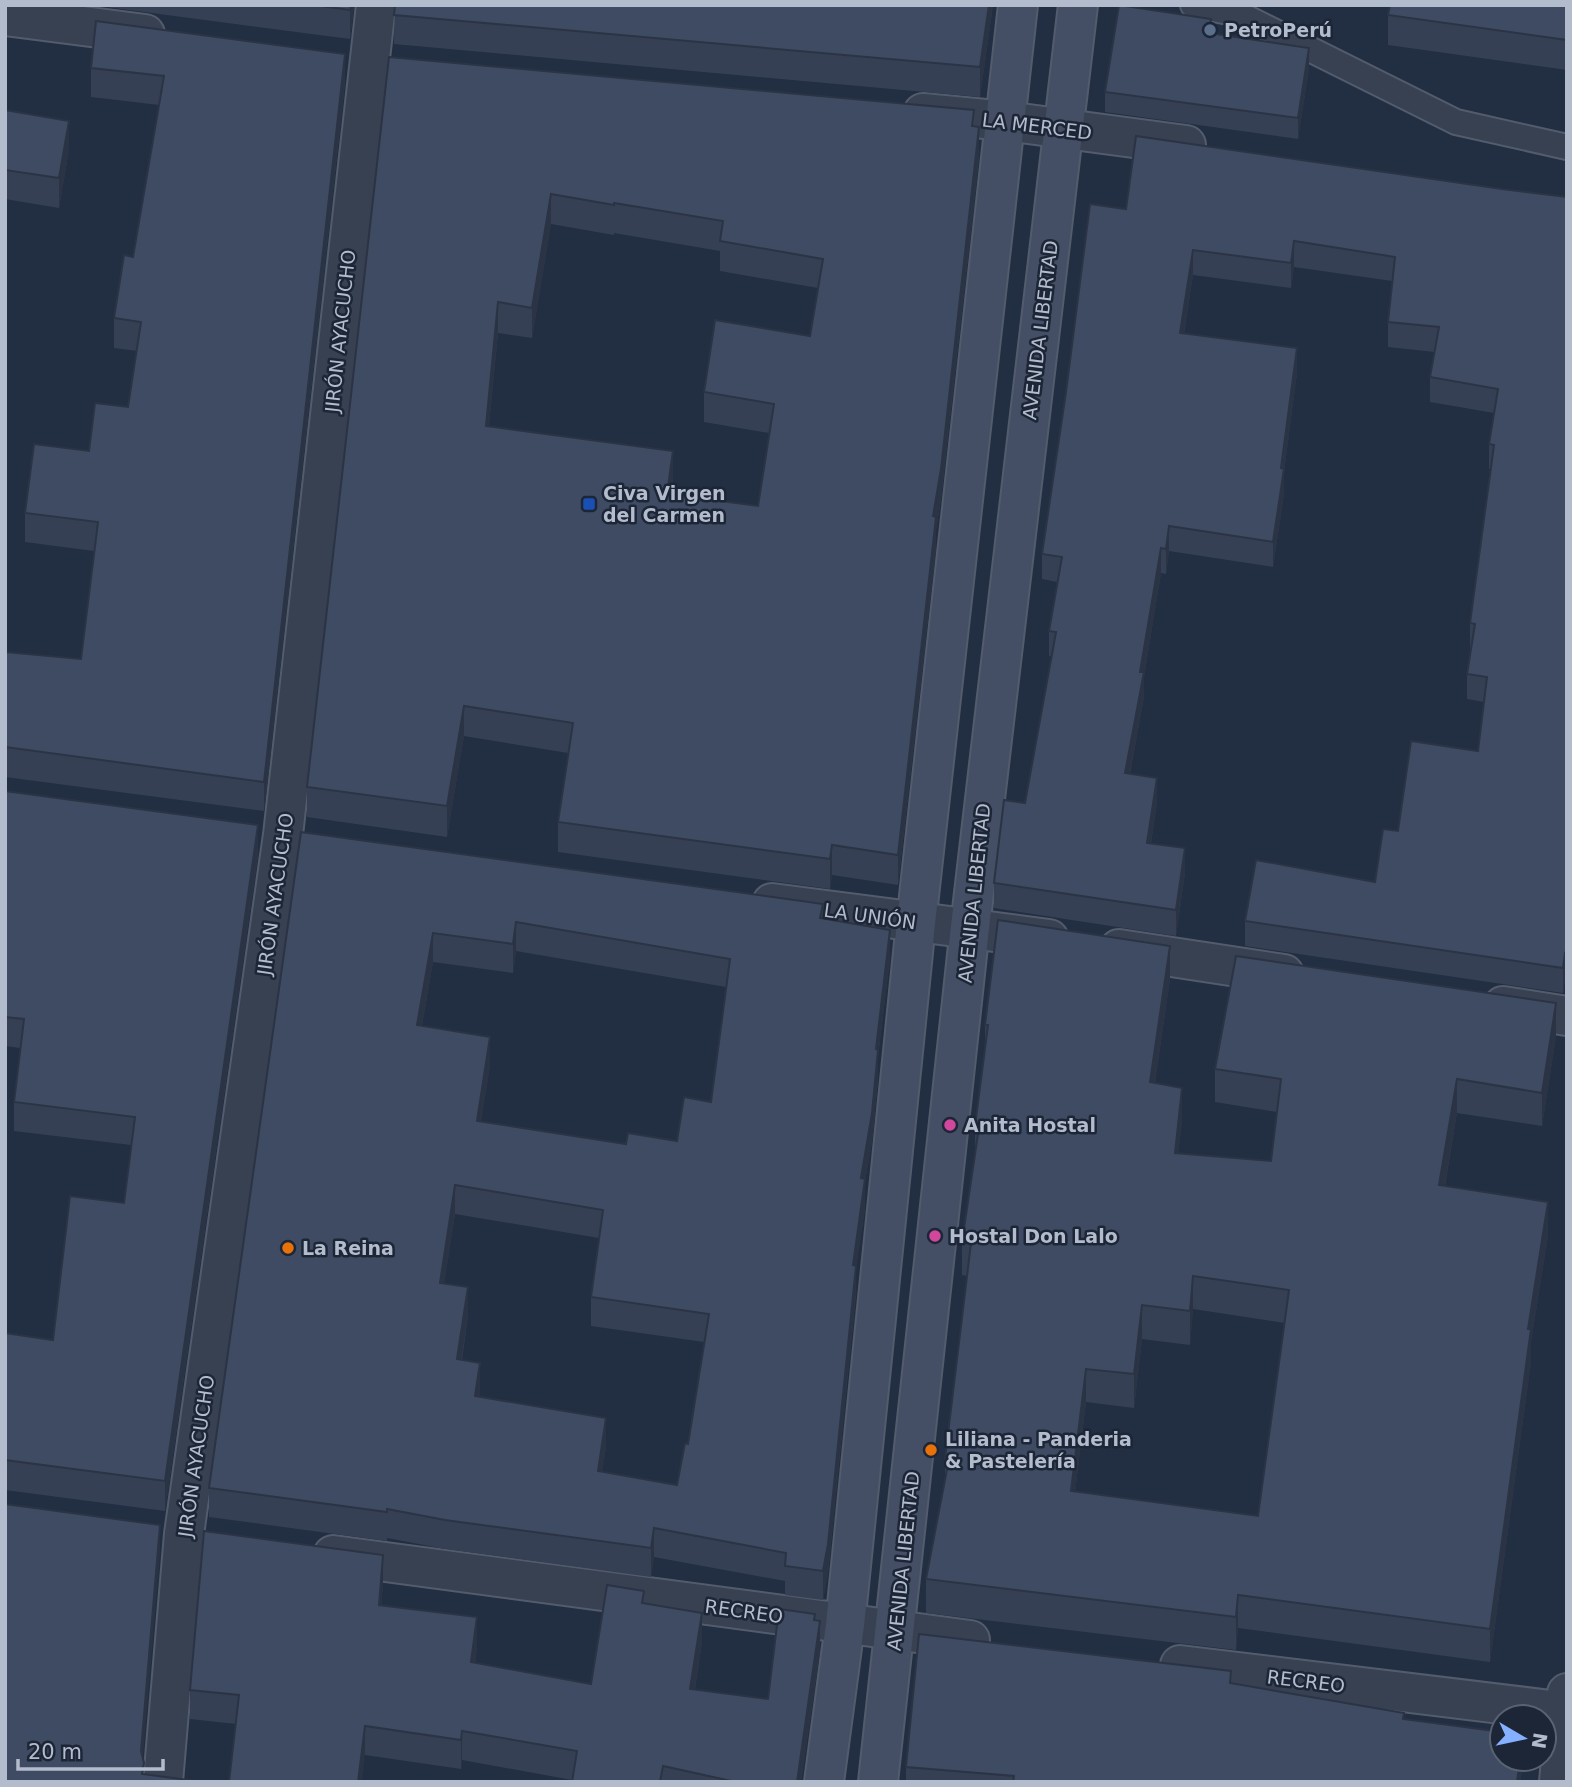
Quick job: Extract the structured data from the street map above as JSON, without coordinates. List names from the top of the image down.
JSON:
{
  "streets": {
    "main road": ["AVENIDA LIBERTAD"],
    "street": [
      "LA MERCED",
      "JIRÓN AYACUCHO",
      "LA UNIÓN",
      "RECREO"
    ]
  },
  "crossings": [
    ["LA MERCED", "AVENIDA LIBERTAD"],
    ["AVENIDA LIBERTAD", "LA UNIÓN"],
    ["AVENIDA LIBERTAD", "RECREO"]
  ],
  "places": {
    "other": [
      "PetroPerú",
      "Anita Hostal",
      "Hostal Don Lalo",
      "La Reina",
      "Liliana - Panderia & Pastelería"
    ],
    "transit": ["Civa Virgen del Carmen"]
  },
  "scale_bar": "20 m",
  "north": "right"
}
